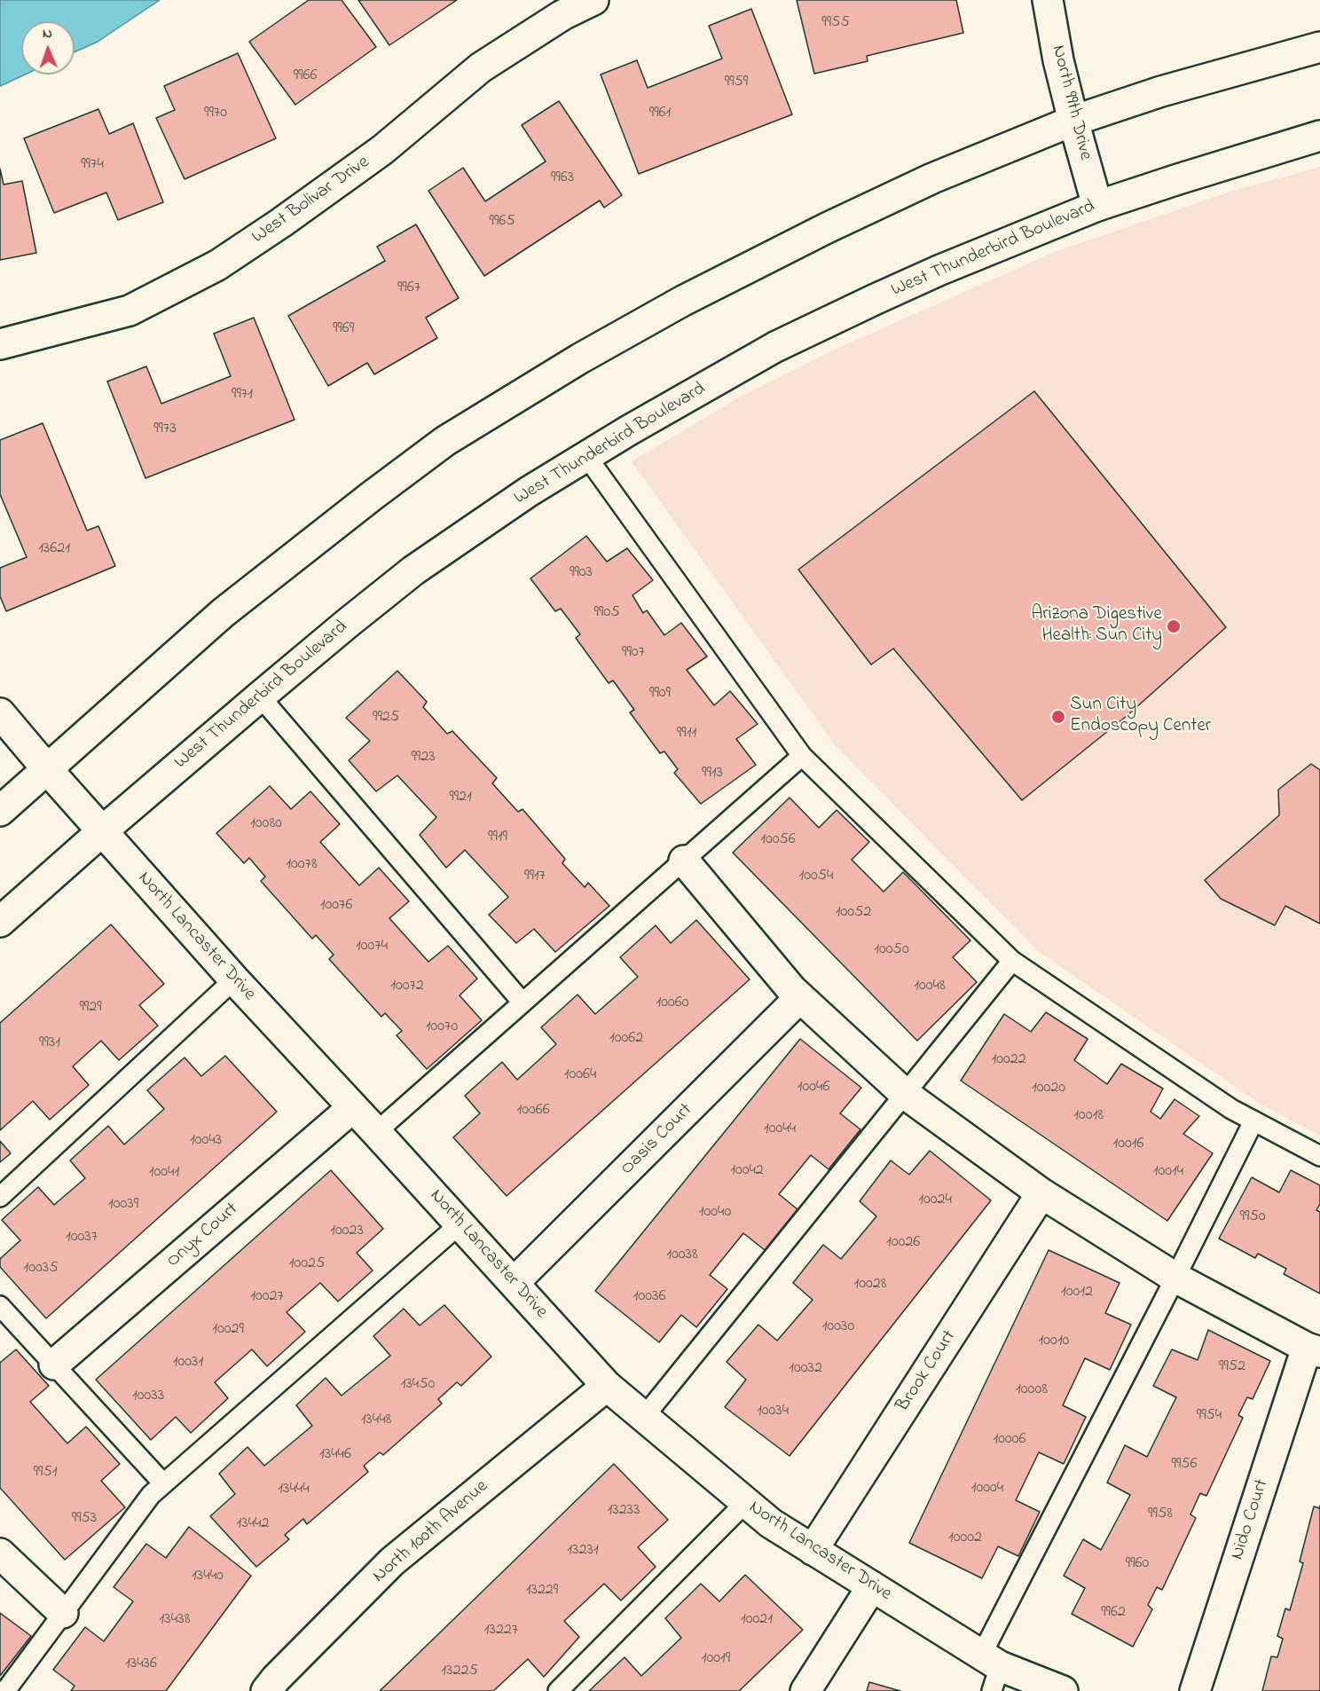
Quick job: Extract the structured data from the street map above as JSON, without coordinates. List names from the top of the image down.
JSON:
{
  "streets": {
    "street": [
      "North 99th Drive",
      "West Bolivar Drive",
      "West Thunderbird Boulevard",
      "North Lancaster Drive",
      "Oasis Court",
      "Onyx Court",
      "Brook Court",
      "Nido Court",
      "North 100th Avenue"
    ]
  },
  "crossings": [
    ["North 99th Drive", "West Thunderbird Boulevard"],
    ["West Thunderbird Boulevard", "North Lancaster Drive"],
    ["North Lancaster Drive", "Oasis Court"],
    ["North Lancaster Drive", "Onyx Court"],
    ["North Lancaster Drive", "Brook Court"],
    ["North Lancaster Drive", "North 100th Avenue"]
  ],
  "places": ["Arizona Digestive Health: Sun City", "Sun City Endoscopy Center"],
  "house_numbers": [
    "9955",
    "9966",
    "9959",
    "9970",
    "9961",
    "9974",
    "9963",
    "9965",
    "9967",
    "9969",
    "9971",
    "9973",
    "13621",
    "9903",
    "9905",
    "9907",
    "9909",
    "9925",
    "9911",
    "9923",
    "9913",
    "9921",
    "10080",
    "9919",
    "10056",
    "10078",
    "9917",
    "10054",
    "10076",
    "10052",
    "10074",
    "10050",
    "10072",
    "10048",
    "10060",
    "9929",
    "10070",
    "10062",
    "9931",
    "10022",
    "10064",
    "10046",
    "10020",
    "10066",
    "10018",
    "10044",
    "10043",
    "10016",
    "10042",
    "10014",
    "10041",
    "10024",
    "10039",
    "10040",
    "9950",
    "10023",
    "10037",
    "10026",
    "10038",
    "10025",
    "10035",
    "10028",
    "10012",
    "10027",
    "10036",
    "10030",
    "10029",
    "10010",
    "10031",
    "9952",
    "10032",
    "13450",
    "10008",
    "10033",
    "10034",
    "9954",
    "13448",
    "10006",
    "13446",
    "9956",
    "9951",
    "10004",
    "13444",
    "13233",
    "9958",
    "9953",
    "13442",
    "10002",
    "13231",
    "9960",
    "13440",
    "13229",
    "9962",
    "13438",
    "10021",
    "13227",
    "10019",
    "13436",
    "13225"
  ],
  "north": "top"
}
